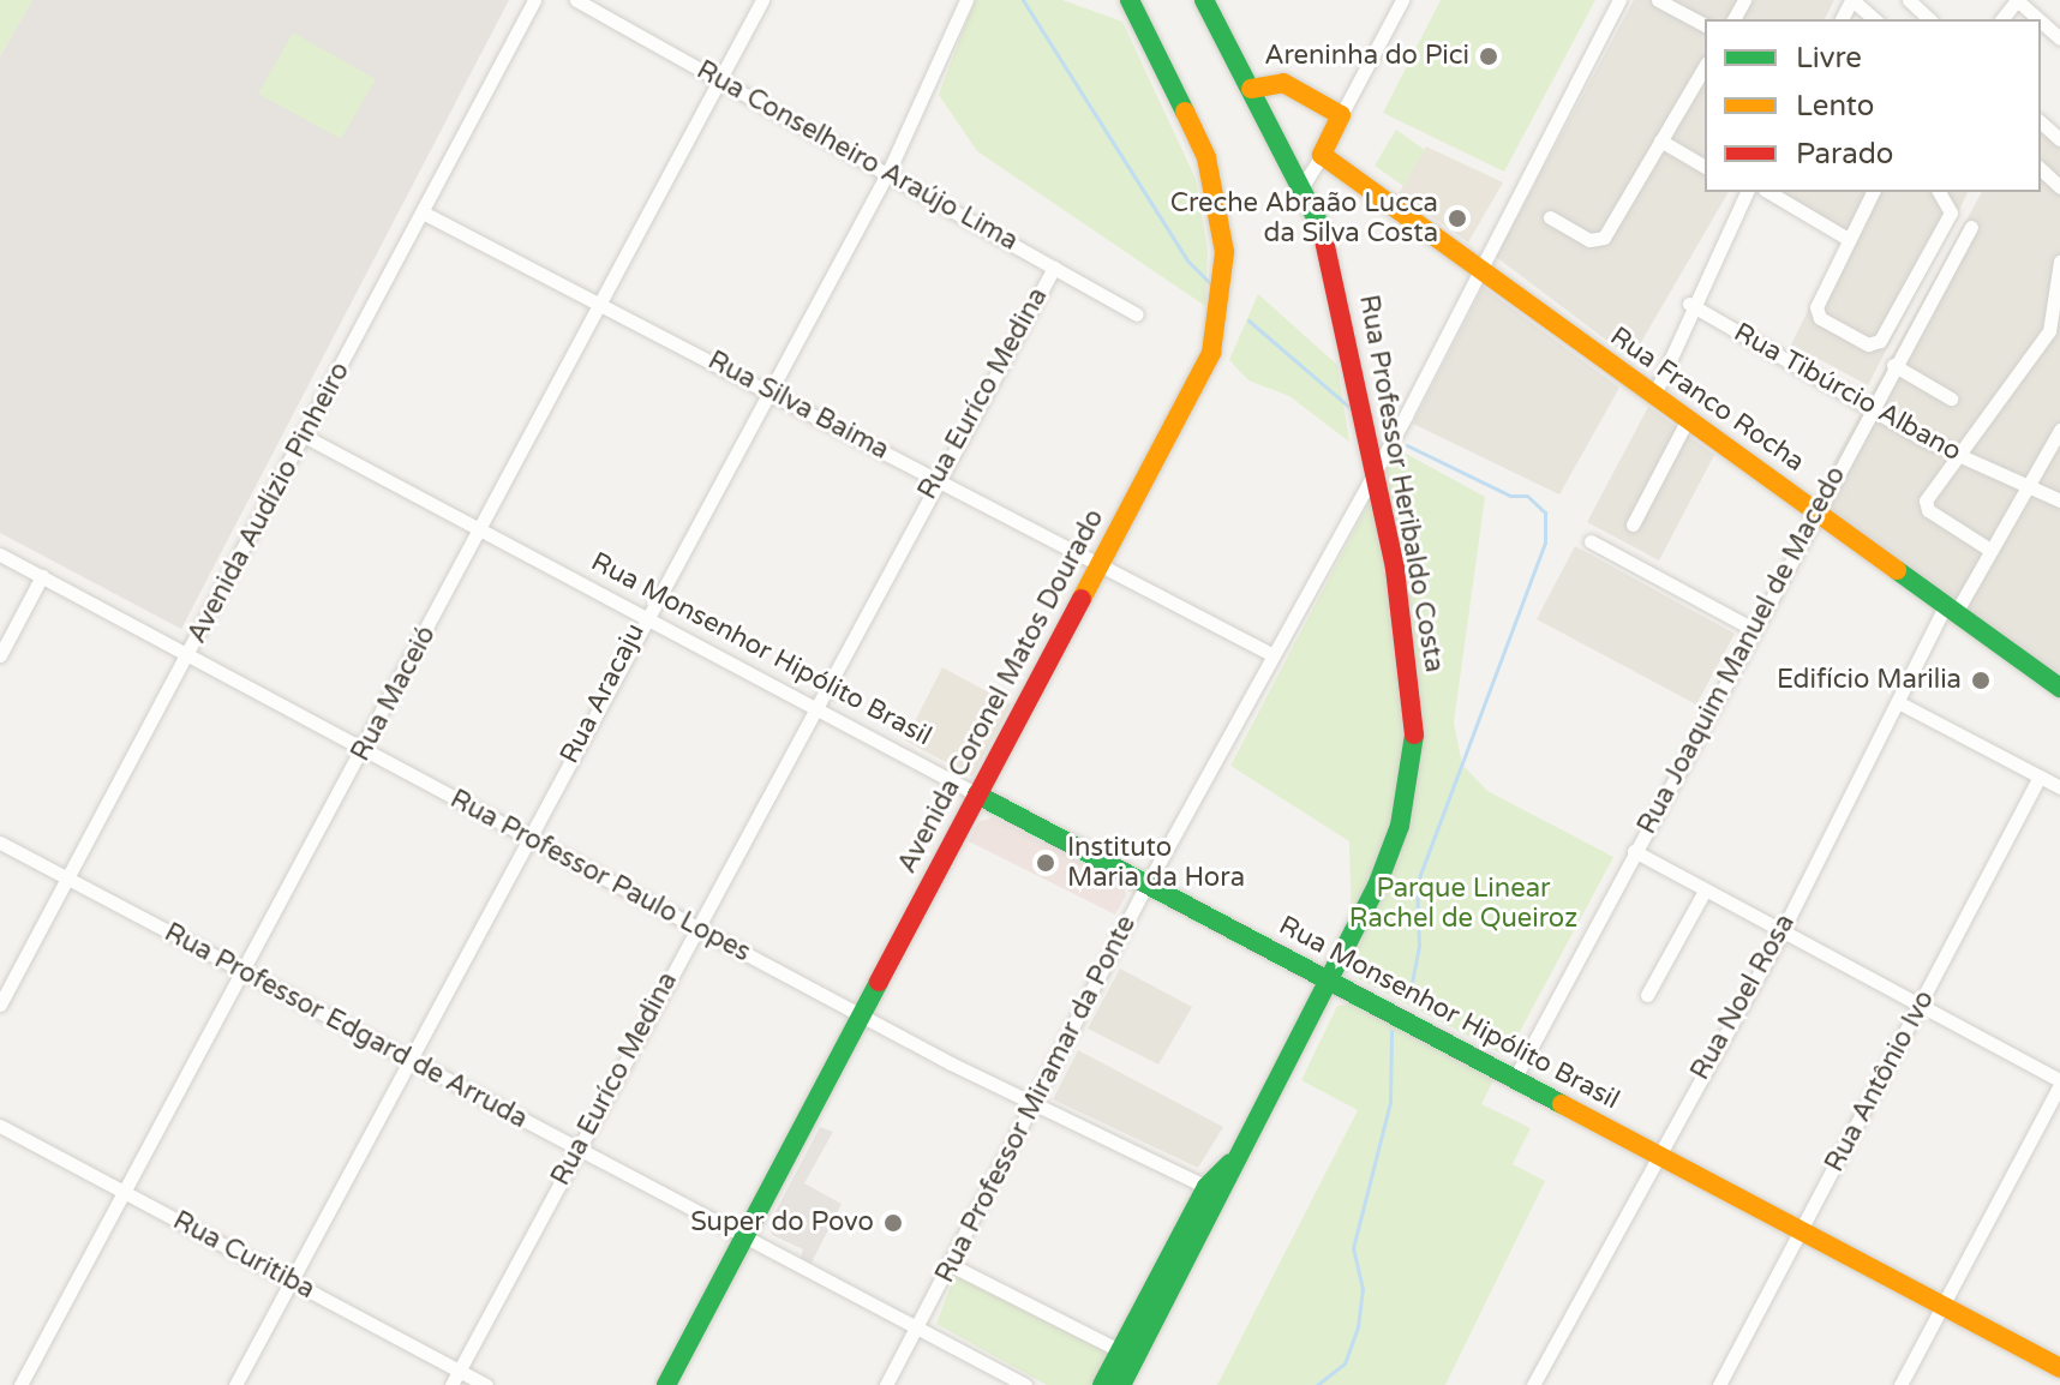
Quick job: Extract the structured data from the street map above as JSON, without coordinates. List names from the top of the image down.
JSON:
{
  "streets": {
    "main road": [
      "Rua Franco Rocha",
      "Rua Professor Heribaldo Costa",
      "Rua Monsenhor Hipólito Brasil",
      "Avenida Coronel Matos Dourado"
    ],
    "street": [
      "Rua Conselheiro Araújo Lima",
      "Rua Tibúrcio Albano",
      "Rua Euríco Medina",
      "Rua Silva Baima",
      "Avenida Audízio Pinheiro",
      "Rua Joaquim Manuel de Macedo",
      "Rua Maceió",
      "Rua Aracaju",
      "Rua Professor Paulo Lopes",
      "Rua Noel Rosa",
      "Rua Professor Edgard de Arruda",
      "Rua Antônio Ivo",
      "Rua Professor Miramar da Ponte",
      "Rua Curitiba"
    ]
  },
  "crossings": [
    ["Rua Conselheiro Araújo Lima", "Rua Euríco Medina"],
    ["Rua Conselheiro Araújo Lima", "Rua Maceió"],
    ["Rua Conselheiro Araújo Lima", "Rua Aracaju"],
    ["Rua Tibúrcio Albano", "Rua Joaquim Manuel de Macedo"],
    ["Rua Tibúrcio Albano", "Rua Noel Rosa"],
    ["Rua Euríco Medina", "Rua Silva Baima"],
    ["Rua Euríco Medina", "Rua Monsenhor Hipólito Brasil"],
    ["Rua Euríco Medina", "Rua Professor Paulo Lopes"],
    ["Rua Euríco Medina", "Rua Professor Edgard de Arruda"],
    ["Rua Euríco Medina", "Rua Curitiba"],
    ["Rua Franco Rocha", "Rua Joaquim Manuel de Macedo"],
    ["Rua Franco Rocha", "Rua Noel Rosa"],
    ["Rua Franco Rocha", "Rua Professor Miramar da Ponte"],
    ["Rua Silva Baima", "Avenida Audízio Pinheiro"],
    ["Rua Silva Baima", "Avenida Coronel Matos Dourado"],
    ["Rua Silva Baima", "Rua Maceió"],
    ["Rua Silva Baima", "Rua Aracaju"],
    ["Rua Silva Baima", "Rua Professor Miramar da Ponte"],
    ["Rua Professor Heribaldo Costa", "Rua Monsenhor Hipólito Brasil"],
    ["Rua Professor Heribaldo Costa", "Rua Professor Paulo Lopes"],
    ["Rua Professor Heribaldo Costa", "Rua Professor Miramar da Ponte"],
    ["Avenida Audízio Pinheiro", "Rua Monsenhor Hipólito Brasil"],
    ["Avenida Audízio Pinheiro", "Rua Professor Paulo Lopes"],
    ["Avenida Audízio Pinheiro", "Rua Professor Edgard de Arruda"],
    ["Rua Monsenhor Hipólito Brasil", "Rua Joaquim Manuel de Macedo"],
    ["Rua Monsenhor Hipólito Brasil", "Avenida Coronel Matos Dourado"],
    ["Rua Monsenhor Hipólito Brasil", "Rua Maceió"],
    ["Rua Monsenhor Hipólito Brasil", "Rua Aracaju"],
    ["Rua Monsenhor Hipólito Brasil", "Rua Noel Rosa"],
    ["Rua Monsenhor Hipólito Brasil", "Rua Antônio Ivo"],
    ["Rua Monsenhor Hipólito Brasil", "Rua Professor Miramar da Ponte"],
    ["Avenida Coronel Matos Dourado", "Rua Professor Paulo Lopes"],
    ["Avenida Coronel Matos Dourado", "Rua Professor Edgard de Arruda"],
    ["Rua Maceió", "Rua Professor Paulo Lopes"],
    ["Rua Maceió", "Rua Professor Edgard de Arruda"],
    ["Rua Maceió", "Rua Curitiba"],
    ["Rua Aracaju", "Rua Professor Paulo Lopes"],
    ["Rua Aracaju", "Rua Professor Edgard de Arruda"],
    ["Rua Aracaju", "Rua Curitiba"],
    ["Rua Professor Paulo Lopes", "Rua Professor Miramar da Ponte"],
    ["Rua Professor Edgard de Arruda", "Rua Professor Miramar da Ponte"]
  ],
  "parks": ["Parque Linear Rachel de Queiroz"],
  "places": [
    "Areninha do Pici",
    "Creche Abraão Lucca da Silva Costa",
    "Edifício Marilia",
    "Instituto Maria da Hora",
    "Super do Povo"
  ],
  "legend": ["Livre", "Lento", "Parado"]
}
